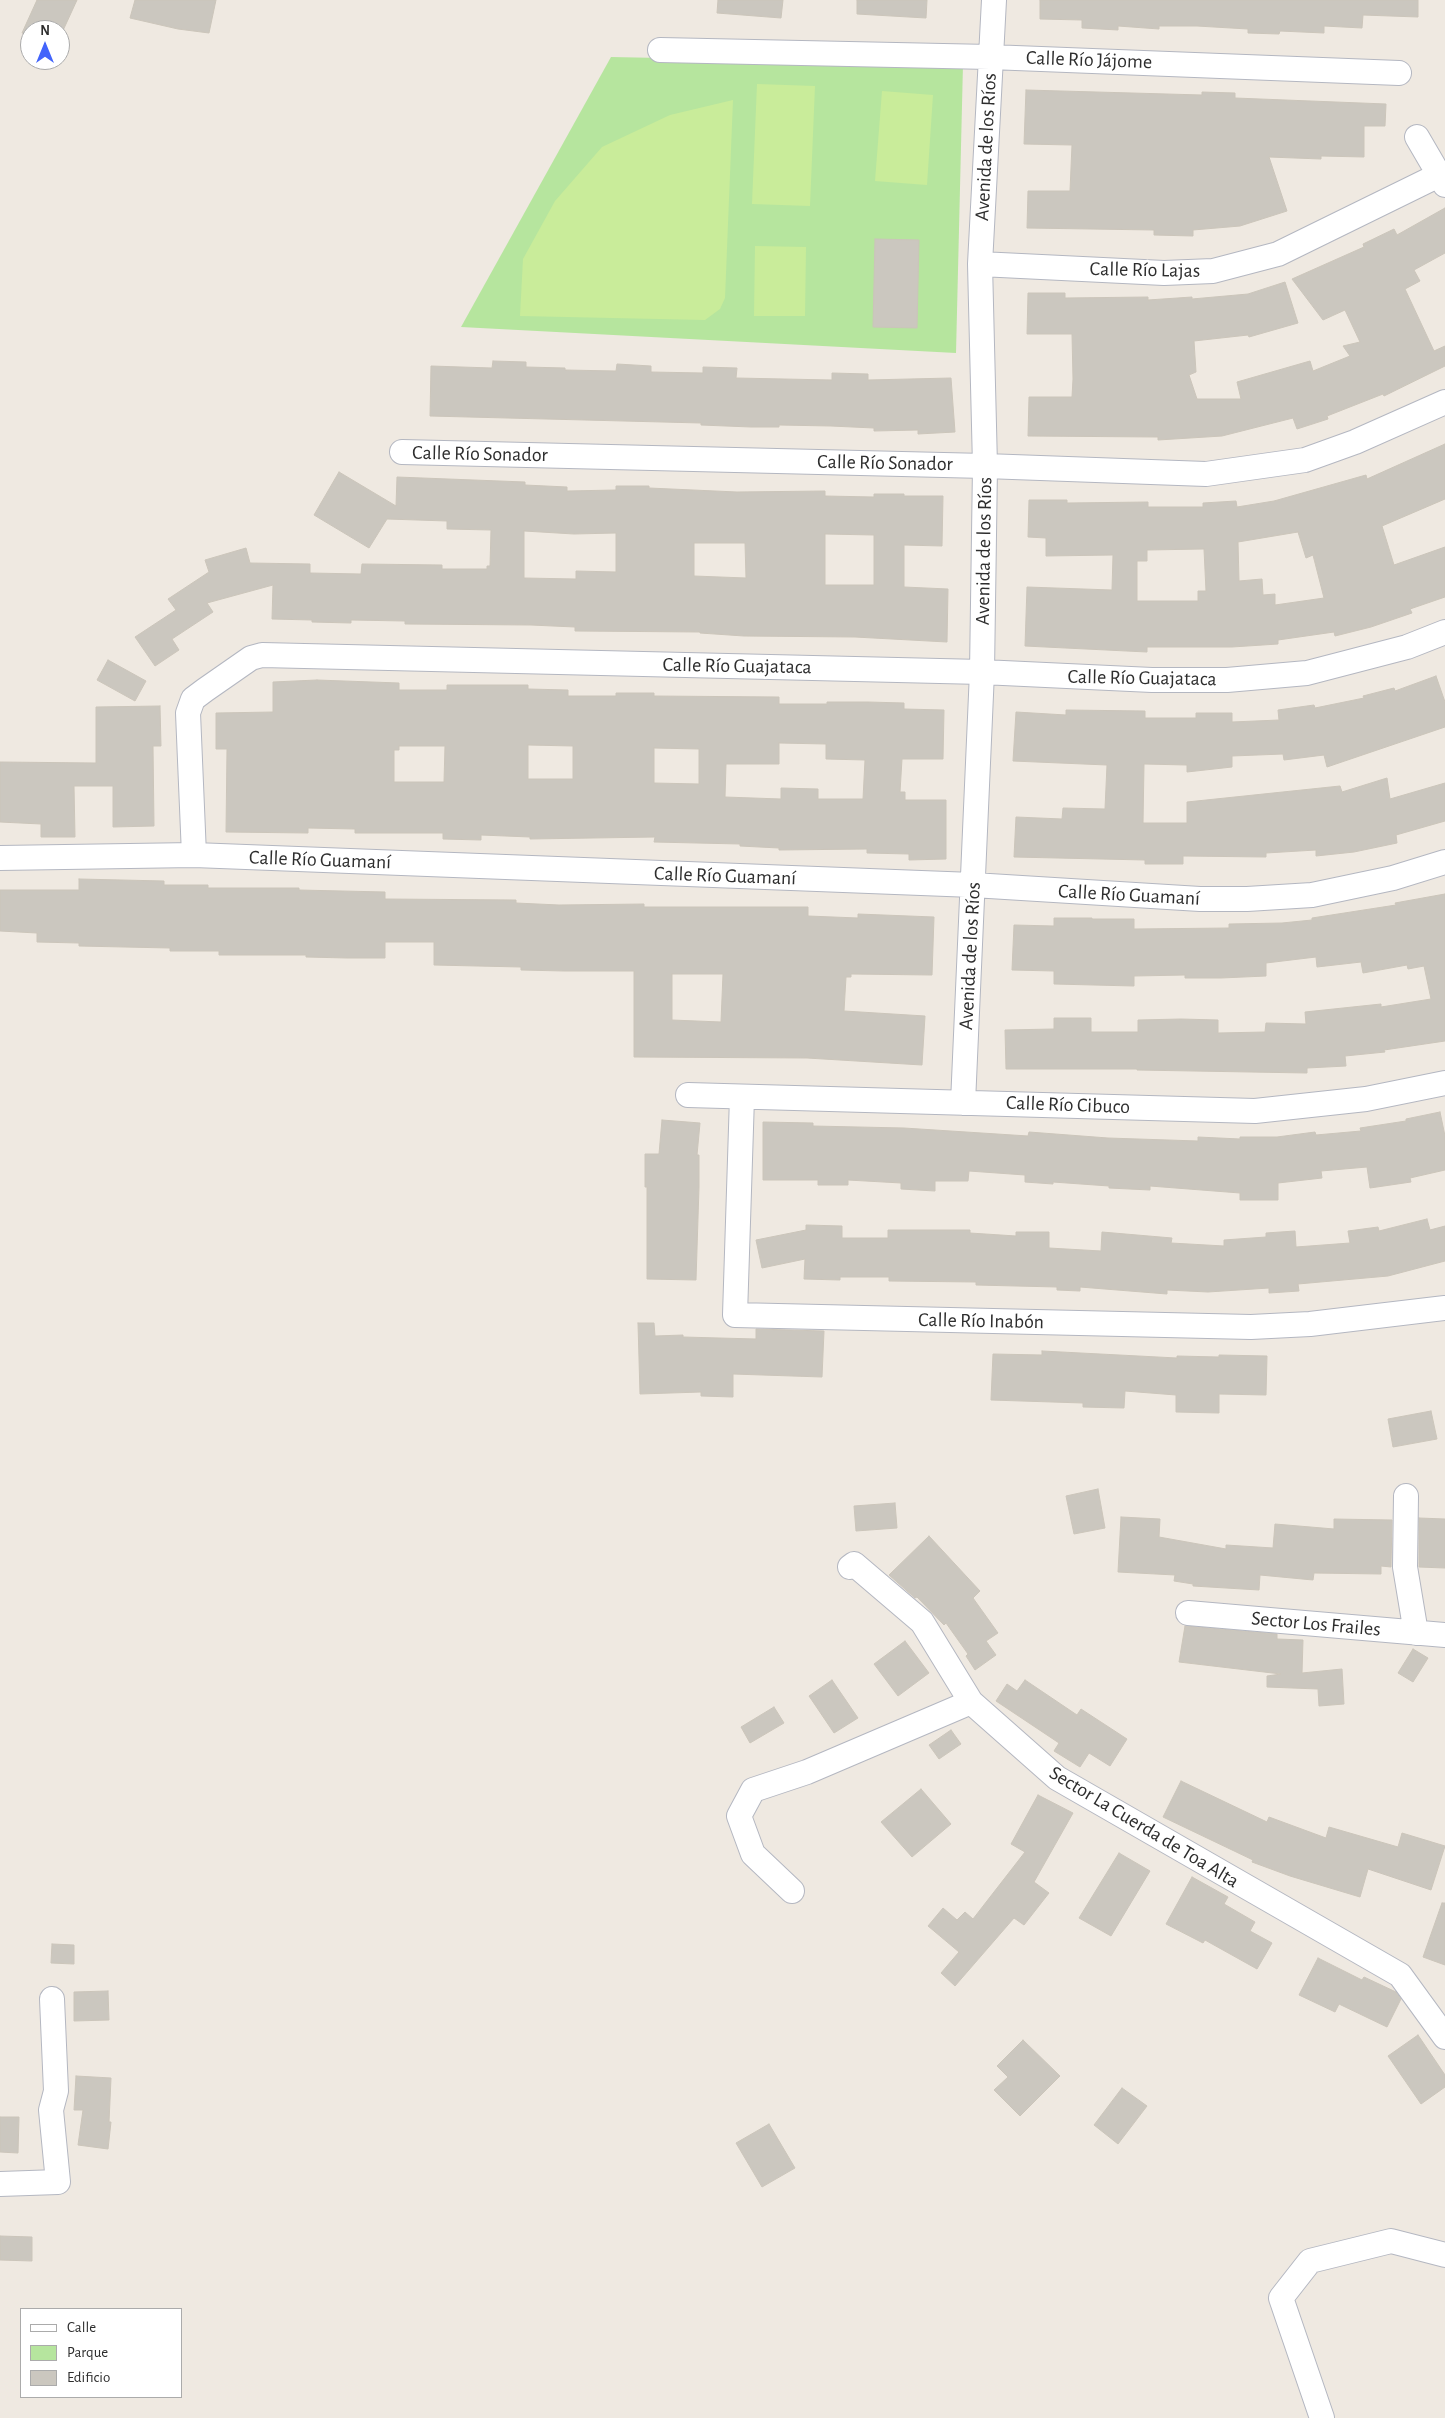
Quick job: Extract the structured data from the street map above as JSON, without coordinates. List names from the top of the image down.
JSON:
{
  "streets": {
    "street": [
      "Calle Río Jájome",
      "Avenida de los Ríos",
      "Calle Río Lajas",
      "Calle Río Sonador",
      "Calle Río Guajataca",
      "Calle Río Guamaní",
      "Calle Río Cibuco",
      "Calle Río Inabón",
      "Sector Los Frailes",
      "Sector La Cuerda de Toa Alta"
    ]
  },
  "crossings": [
    ["Calle Río Jájome", "Avenida de los Ríos"],
    ["Avenida de los Ríos", "Calle Río Lajas"],
    ["Avenida de los Ríos", "Calle Río Sonador"],
    ["Avenida de los Ríos", "Calle Río Guajataca"],
    ["Avenida de los Ríos", "Calle Río Guamaní"],
    ["Avenida de los Ríos", "Calle Río Cibuco"],
    ["Calle Río Guajataca", "Calle Río Guamaní"],
    ["Calle Río Cibuco", "Calle Río Inabón"]
  ],
  "legend": ["Calle", "Parque", "Edificio"],
  "north": "top"
}
